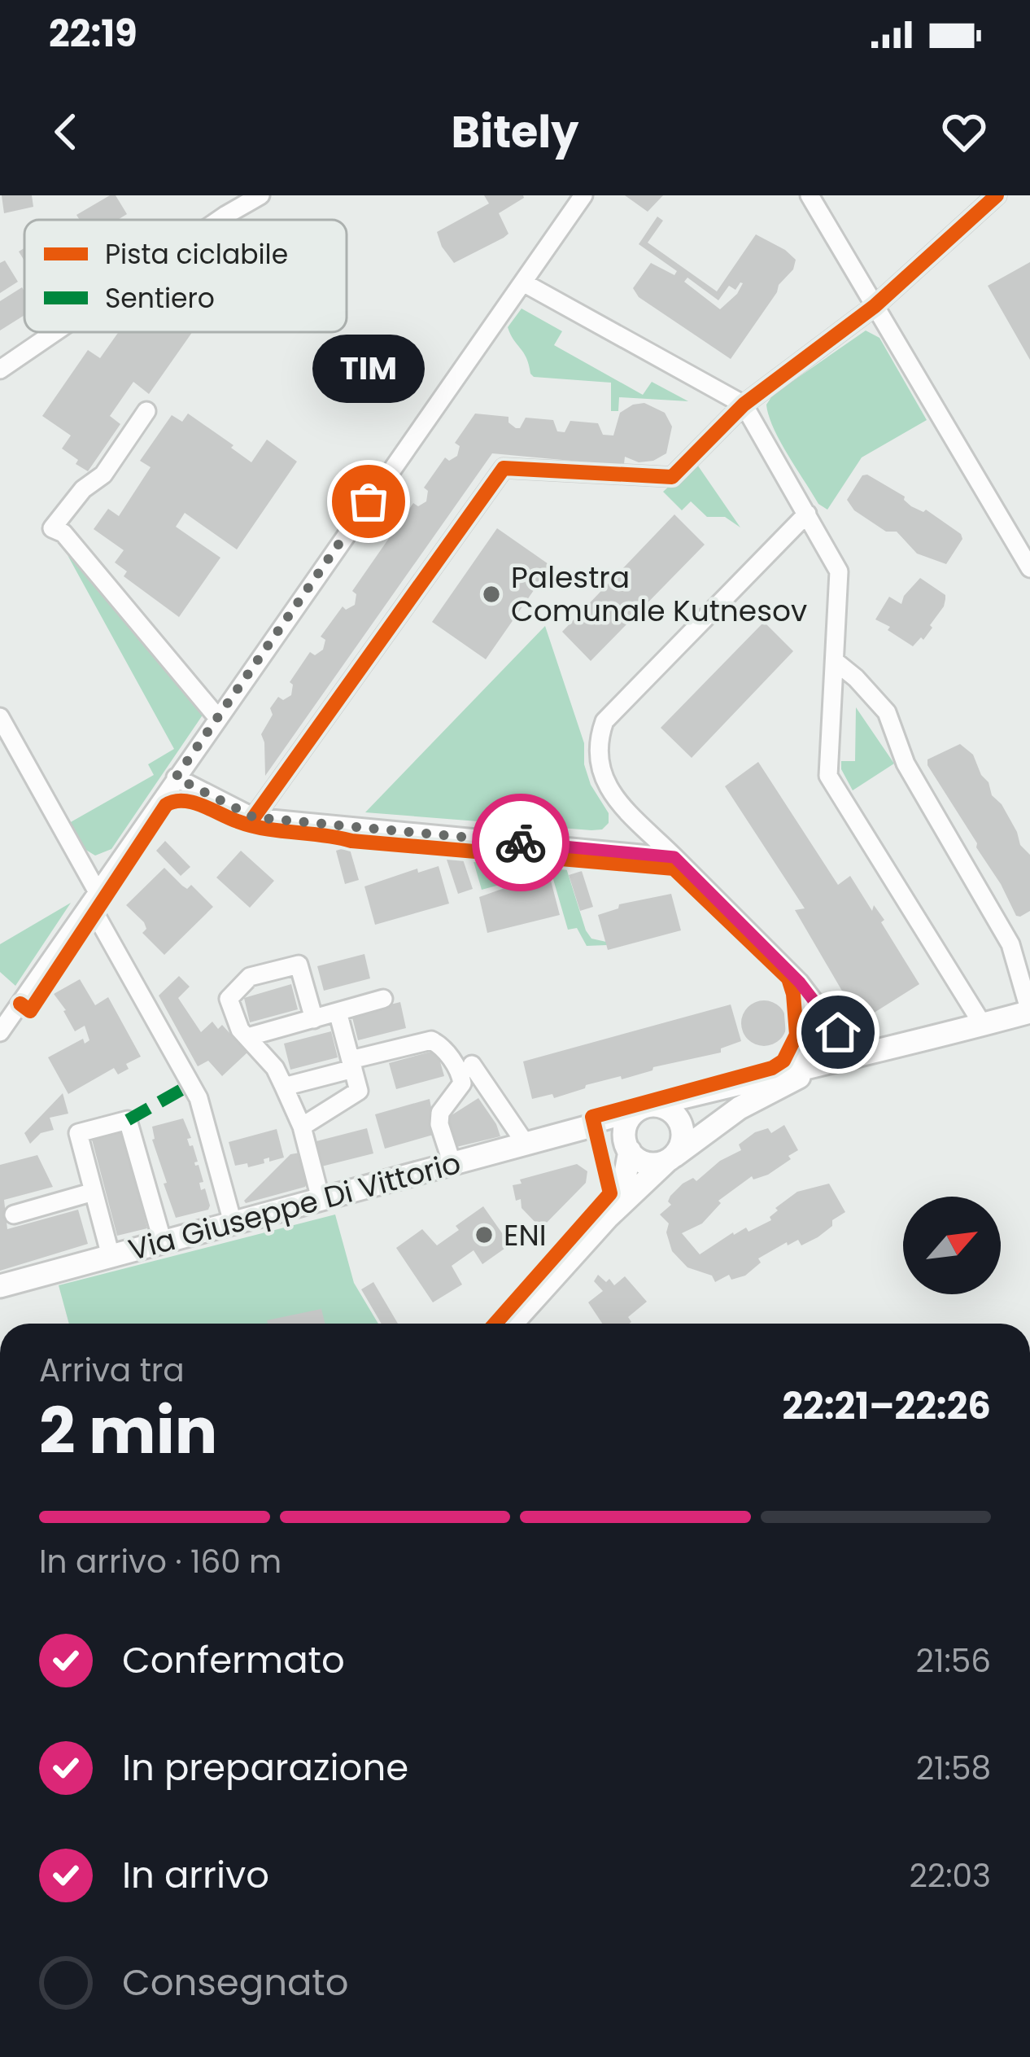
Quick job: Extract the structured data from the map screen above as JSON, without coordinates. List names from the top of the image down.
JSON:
{
  "streets": {
    "main road": ["Via Giuseppe Di Vittorio"]
  },
  "places": ["TIM", "Palestra Comunale Kutnesov", "ENI"],
  "legend": ["Pista ciclabile", "Sentiero"],
  "north": "top right",
  "page": {
    "status": "22:19",
    "header": "Bitely",
    "bubble": "TIM",
    "heading": ["2 min", "Arriva tra", "22:21–22:26"],
    "bar": "In arrivo · 160 m",
    "list": [
      ["Confermato", "21:56"],
      ["In preparazione", "21:58"],
      ["In arrivo", "22:03"],
      "Consegnato"
    ]
  }
}
